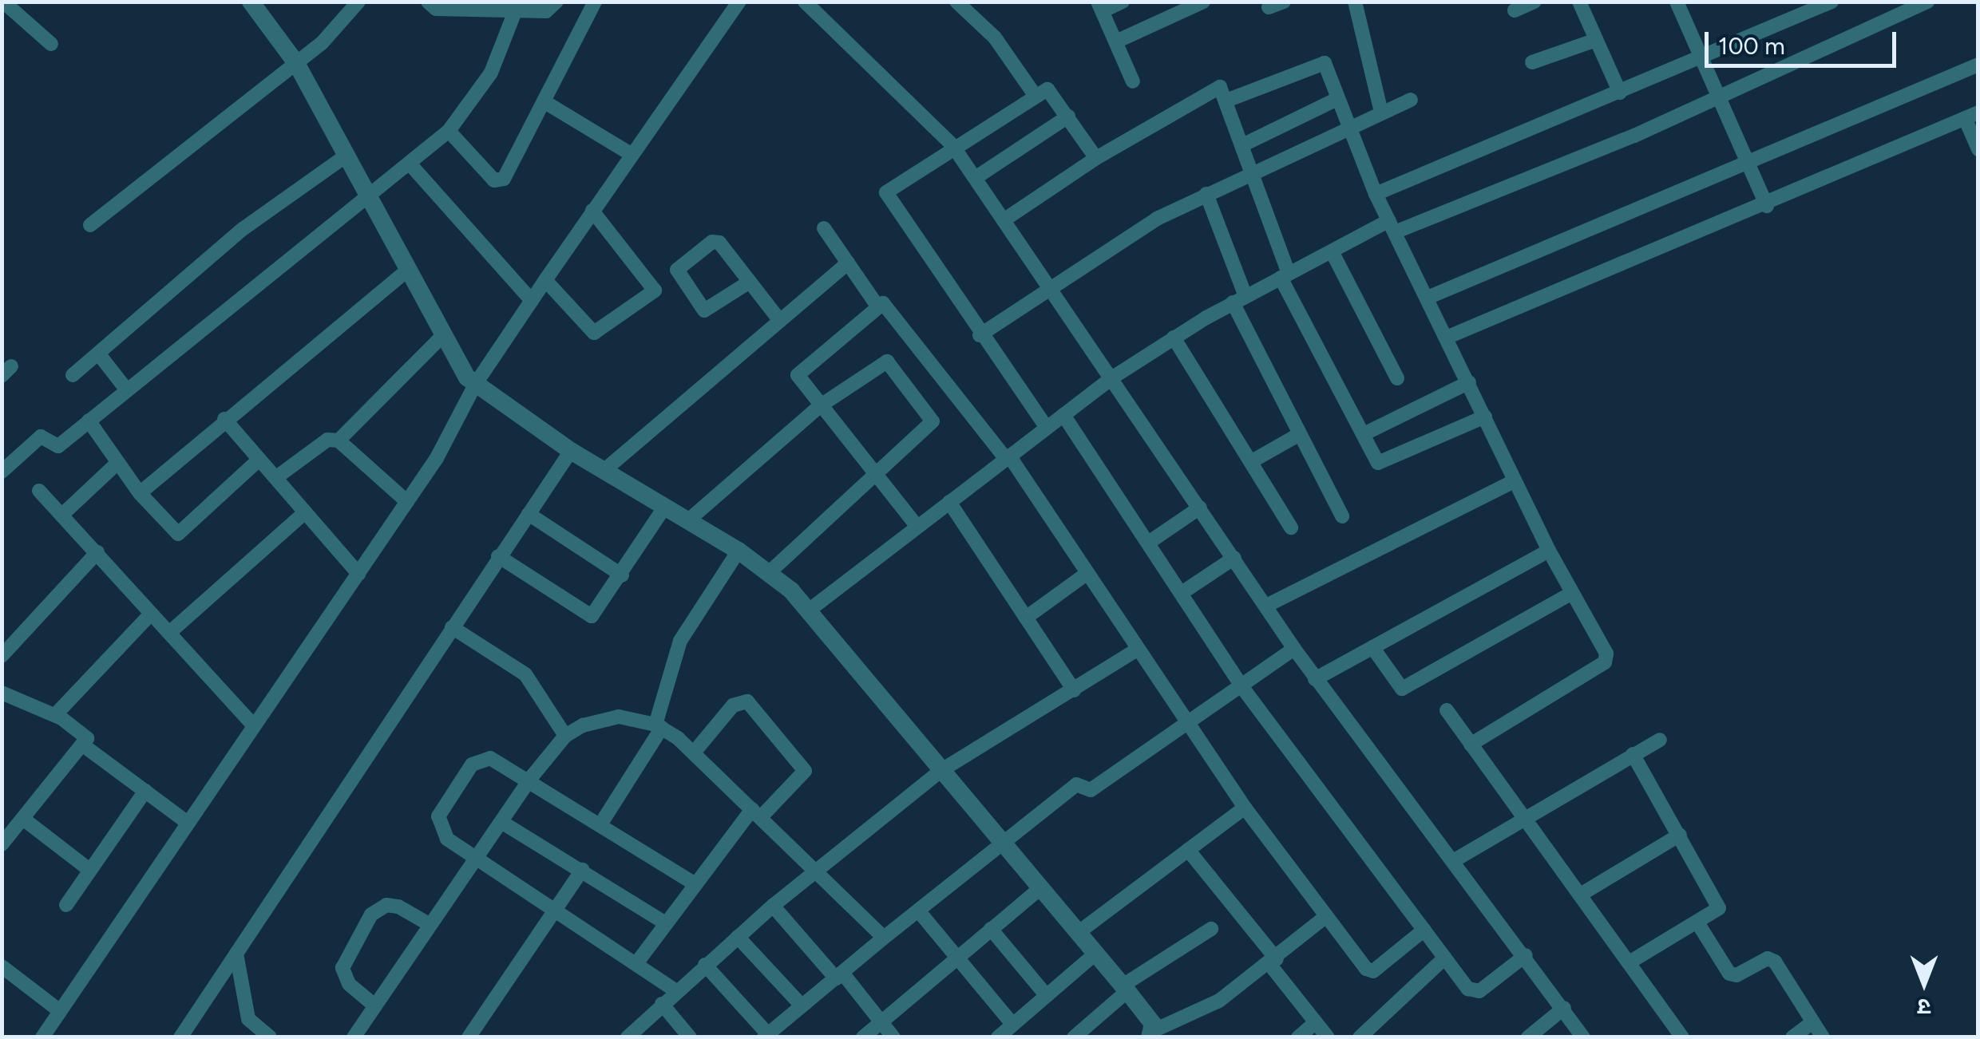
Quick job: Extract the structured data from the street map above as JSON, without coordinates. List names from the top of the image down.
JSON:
{
  "scale_bar": "100 m",
  "north": "bottom"
}
